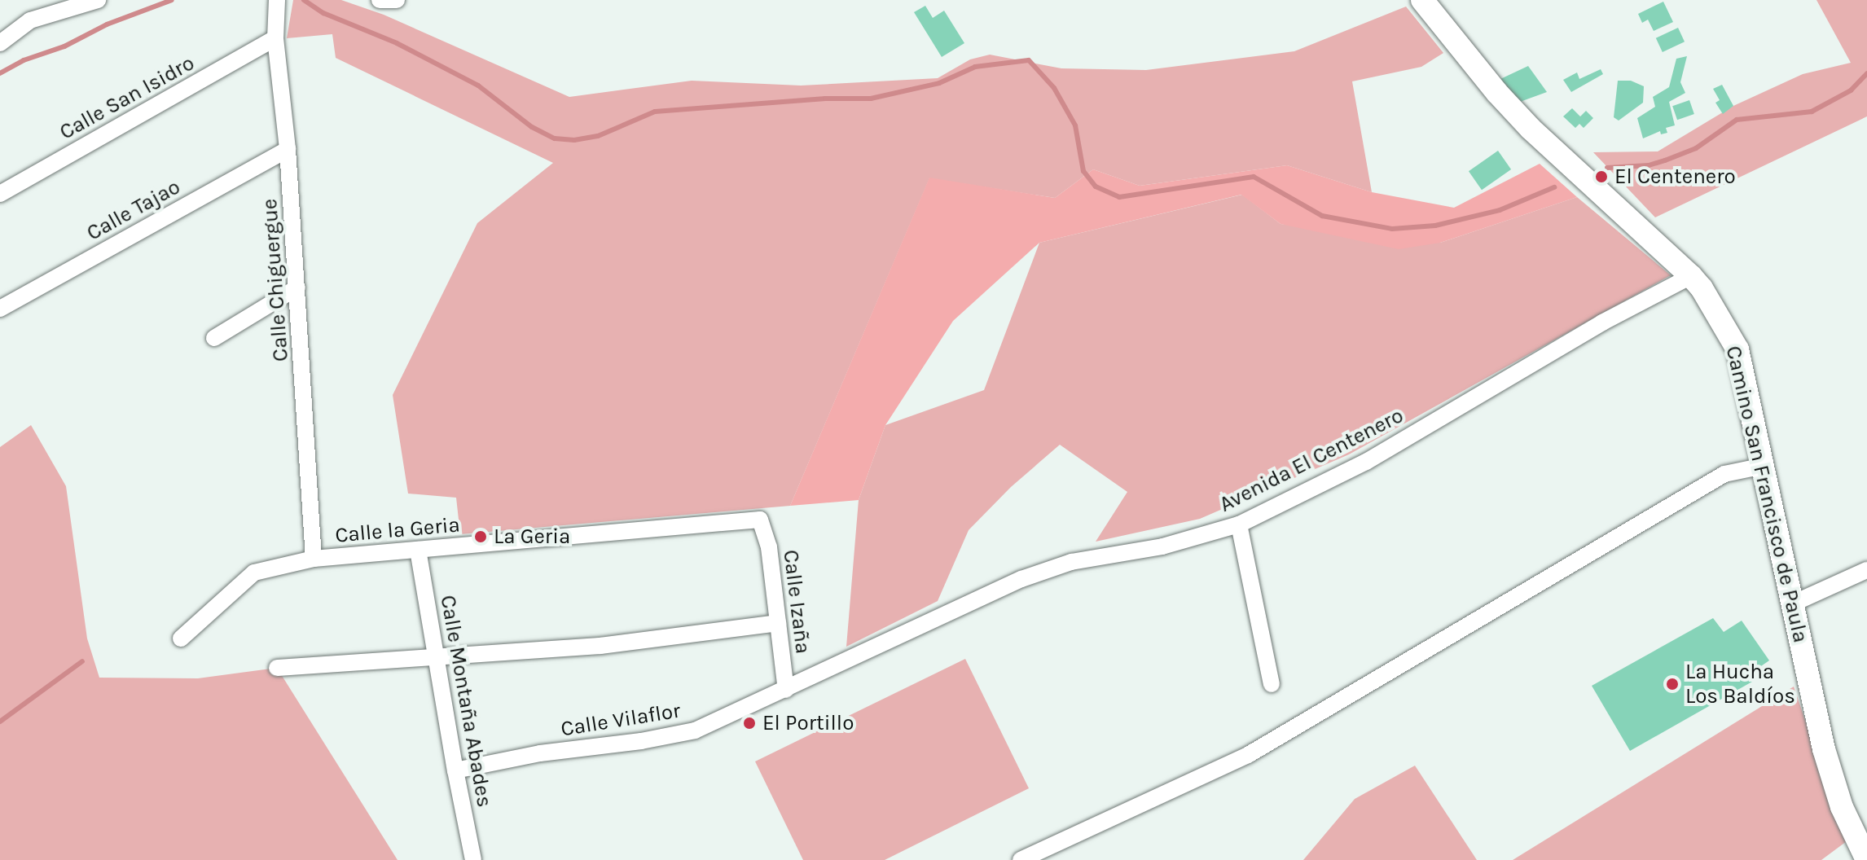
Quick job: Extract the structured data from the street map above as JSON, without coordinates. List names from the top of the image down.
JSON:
{
  "streets": {
    "main road": ["Camino San Francisco de Paula"],
    "street": [
      "Calle San Isidro",
      "Calle Tajao",
      "Calle Chiguergue",
      "Avenida El Centenero",
      "Calle la Geria",
      "Calle Izaña",
      "Calle Montaña Abades",
      "Calle Vilaflor"
    ]
  },
  "crossings": [
    ["Calle San Isidro", "Calle Chiguergue"],
    ["Calle Tajao", "Calle Chiguergue"],
    ["Calle Chiguergue", "Calle la Geria"],
    ["Avenida El Centenero", "Camino San Francisco de Paula"],
    ["Avenida El Centenero", "Calle Izaña"],
    ["Avenida El Centenero", "Calle Vilaflor"],
    ["Calle la Geria", "Calle Izaña"],
    ["Calle la Geria", "Calle Montaña Abades"],
    ["Calle Izaña", "Calle Vilaflor"],
    ["Calle Montaña Abades", "Calle Vilaflor"]
  ],
  "places": [
    "El Centenero",
    "La Geria",
    "La Hucha Los Baldíos",
    "El Portillo"
  ]
}
